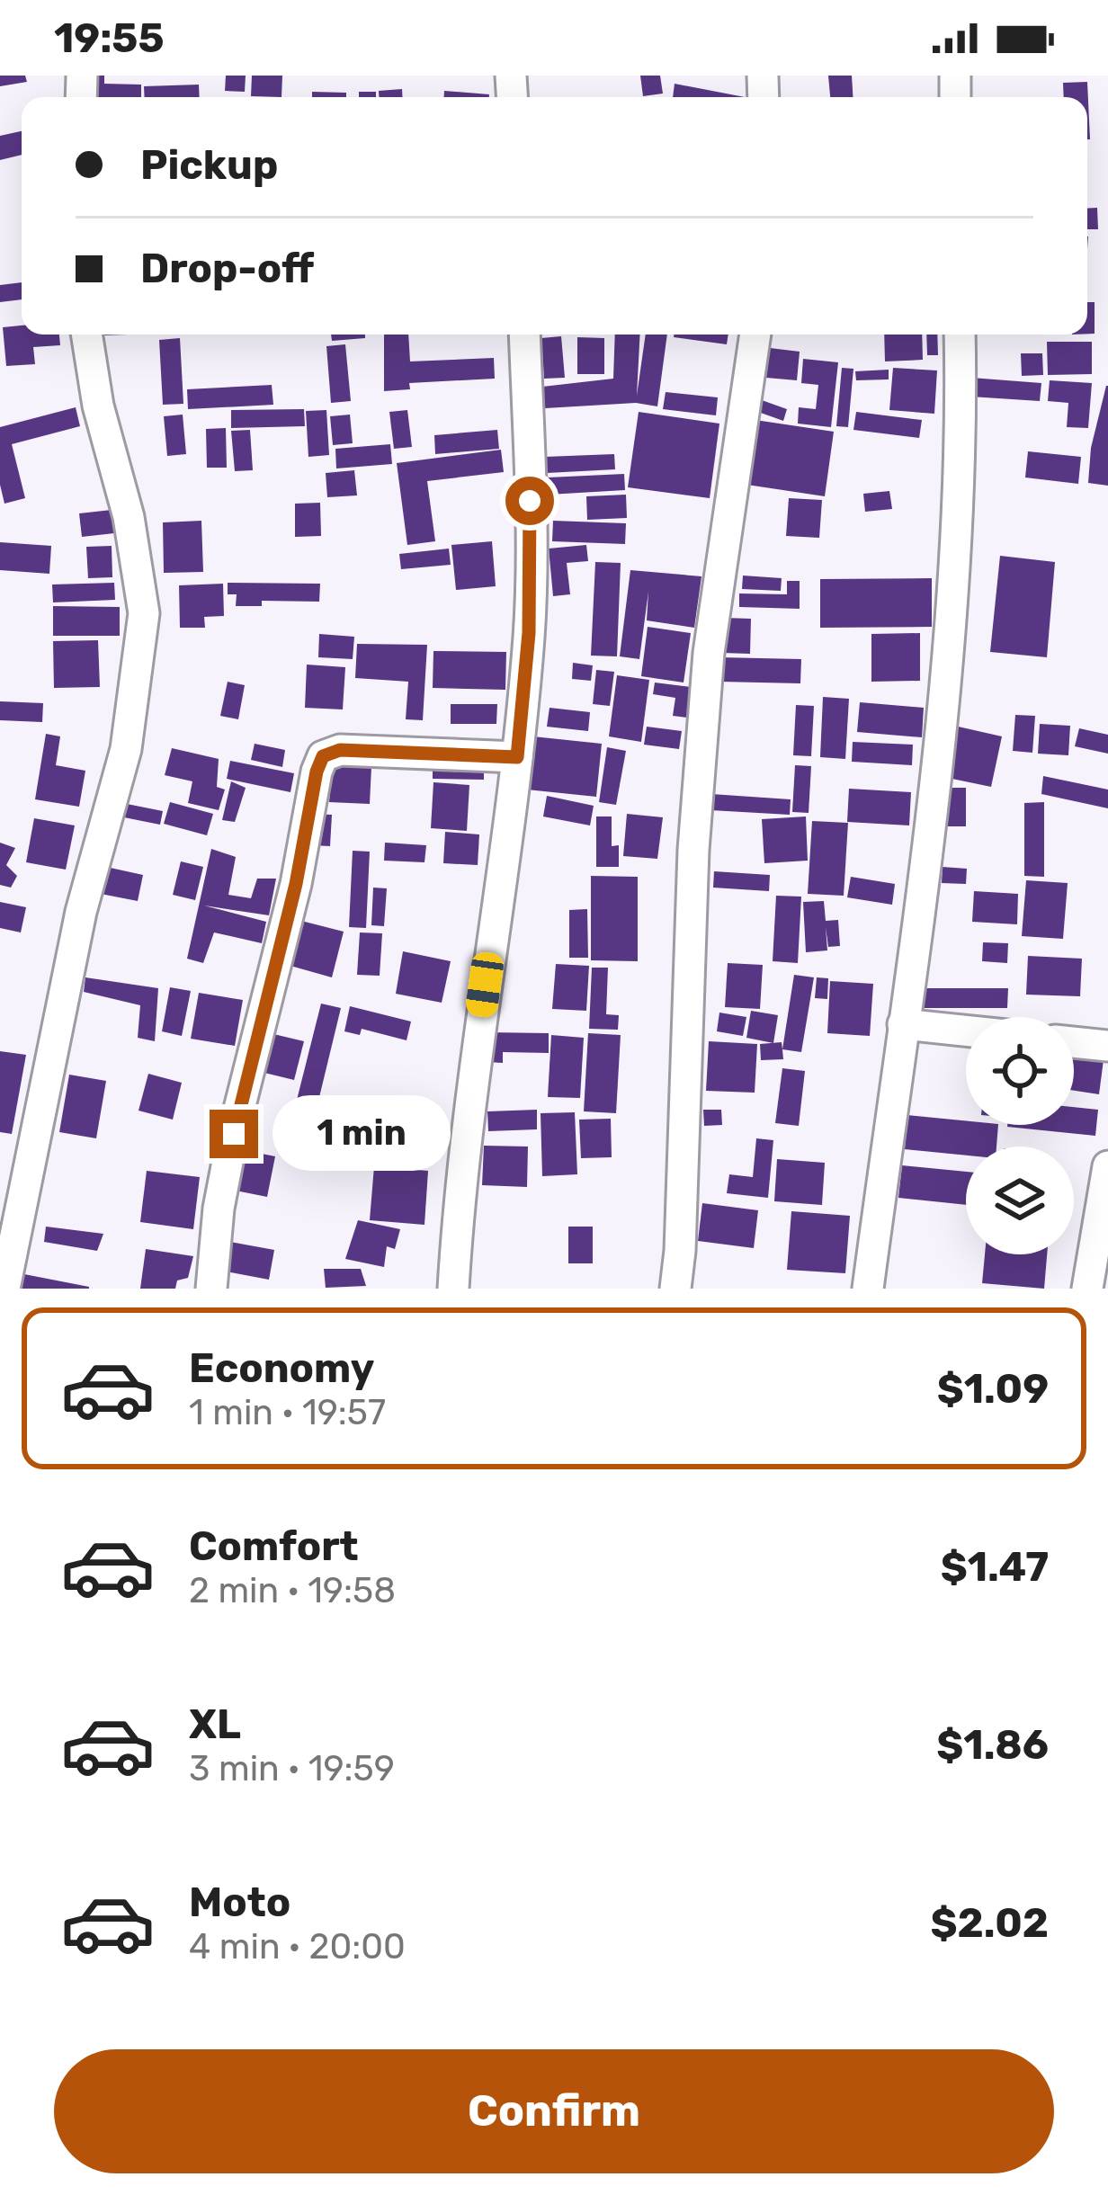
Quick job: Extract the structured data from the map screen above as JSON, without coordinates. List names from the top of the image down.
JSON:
{
  "page": {
    "status": "19:55",
    "banner": ["Pickup", "Drop-off"],
    "bubble": "1 min",
    "list": [
      {
        "name": "Economy",
        "note": "1 min · 19:57",
        "value": "$1.09"
      },
      {
        "name": "Comfort",
        "note": "2 min · 19:58",
        "value": "$1.47"
      },
      {
        "name": "XL",
        "note": "3 min · 19:59",
        "value": "$1.86"
      },
      {
        "name": "Moto",
        "note": "4 min · 20:00",
        "value": "$2.02"
      }
    ],
    "buttons": "Confirm"
  }
}
